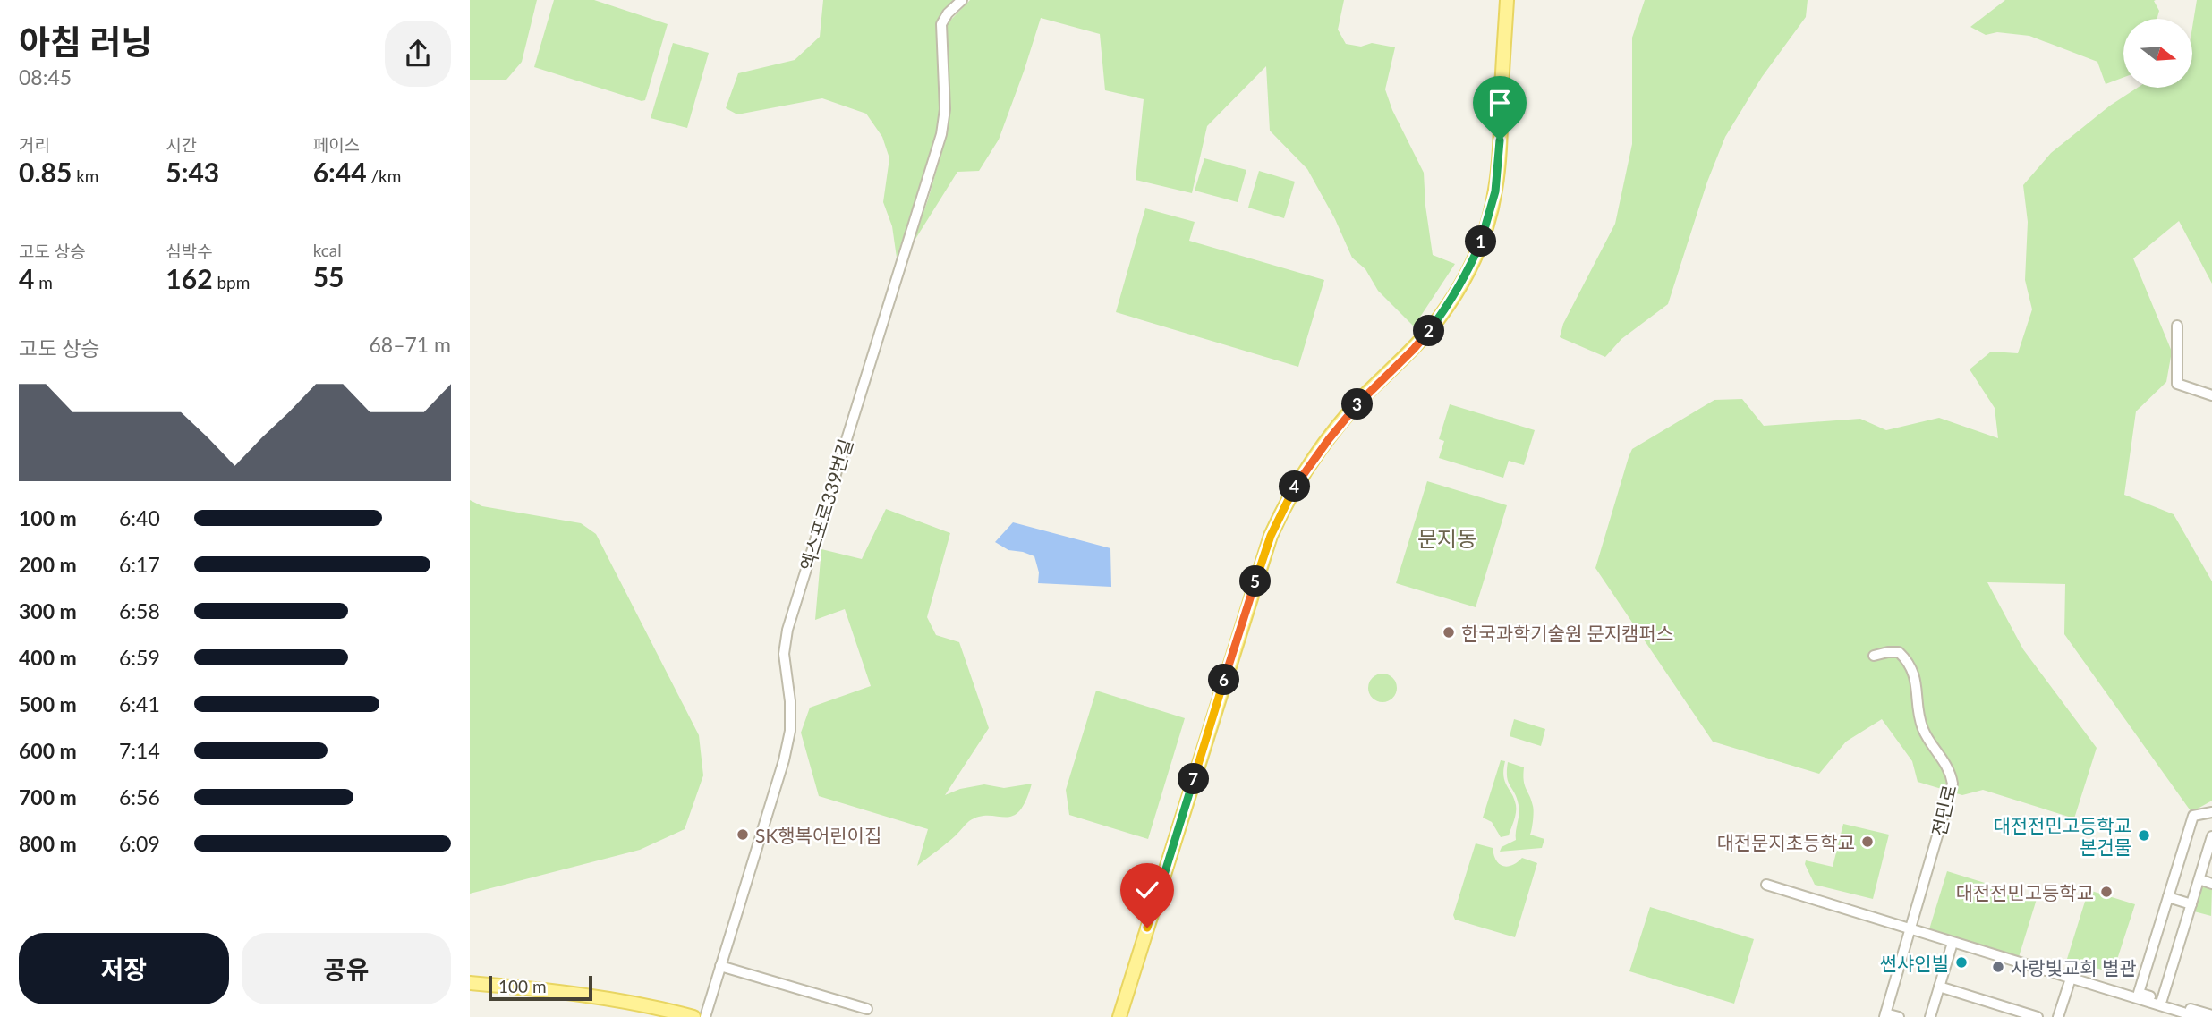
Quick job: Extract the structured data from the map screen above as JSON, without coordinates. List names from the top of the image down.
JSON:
{
  "streets": {
    "street": ["엑스포로339번길", "전민로"]
  },
  "districts": ["문지동"],
  "places": [
    "한국과학기술원 문지캠퍼스",
    "SK행복어린이집",
    "대전전민고등학교 본건물",
    "대전문지초등학교",
    "대전전민고등학교",
    "썬샤인빌",
    "사랑빛교회 별관"
  ],
  "scale_bar": "100 m",
  "north": "right",
  "page": {
    "heading": ["아침 러닝", "08:45"],
    "stats": [
      ["거리", "0.85 km"],
      ["시간", "5:43"],
      ["페이스", "6:44 /km"],
      ["고도 상승", "4 m"],
      ["심박수", "162 bpm"],
      ["kcal", "55"]
    ],
    "pins": [
      "1",
      "2",
      "3",
      "4",
      "5",
      "6",
      "7"
    ],
    "chart": ["고도 상승", "68–71 m"],
    "list": [
      {
        "name": "100 m",
        "note": "6:40"
      },
      {
        "name": "200 m",
        "note": "6:17"
      },
      {
        "name": "300 m",
        "note": "6:58"
      },
      {
        "name": "400 m",
        "note": "6:59"
      },
      {
        "name": "500 m",
        "note": "6:41"
      },
      {
        "name": "600 m",
        "note": "7:14"
      },
      {
        "name": "700 m",
        "note": "6:56"
      },
      {
        "name": "800 m",
        "note": "6:09"
      }
    ],
    "buttons": ["저장", "공유"],
    "scale": "100 m"
  }
}
